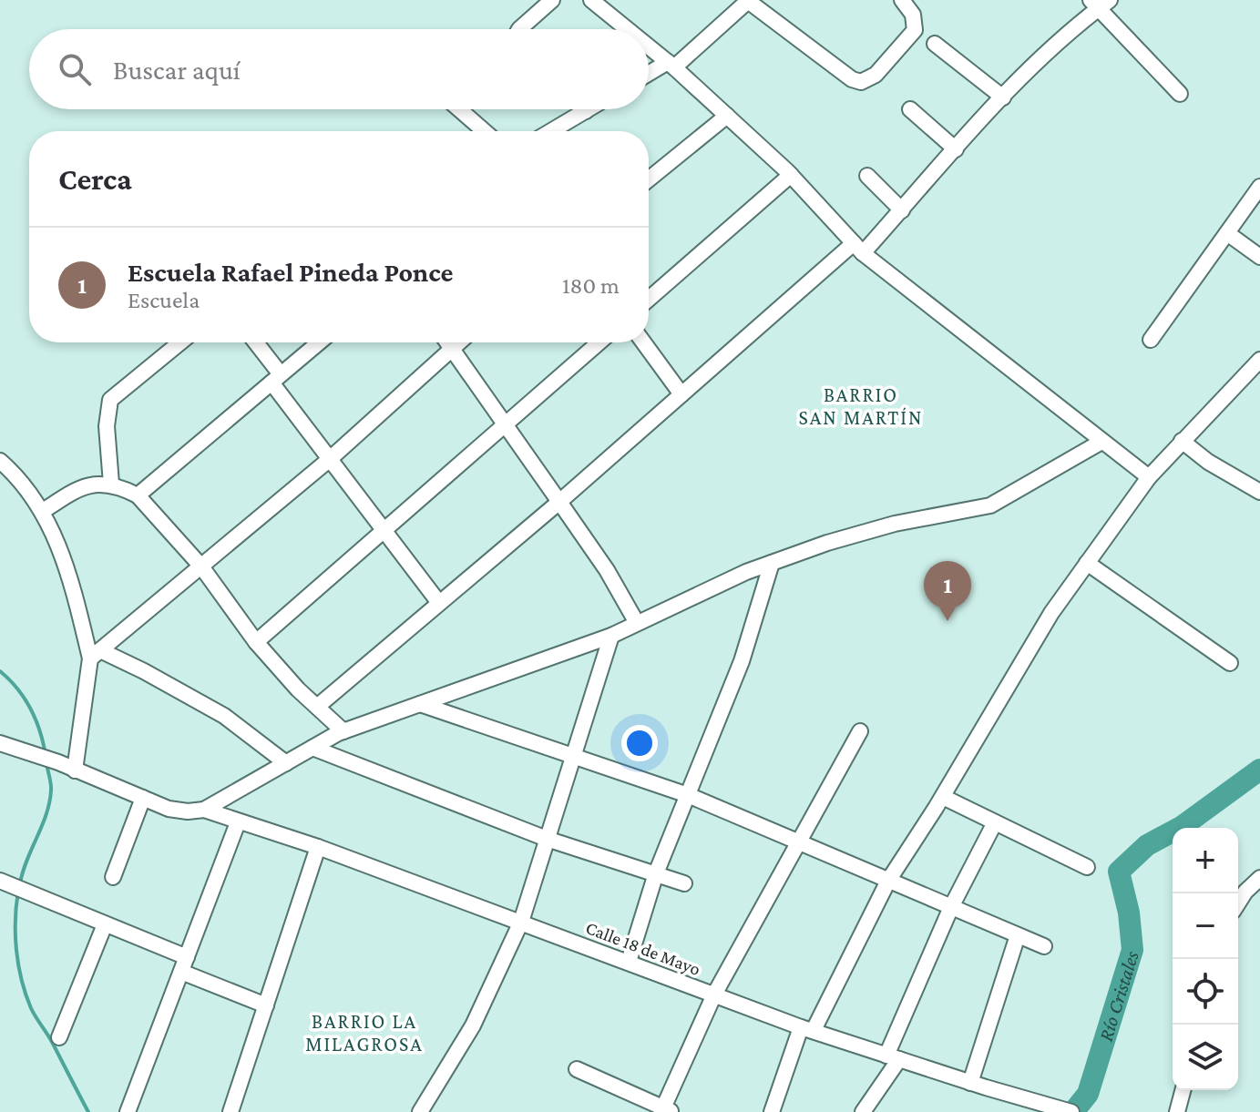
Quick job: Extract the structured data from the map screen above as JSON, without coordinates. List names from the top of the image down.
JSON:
{
  "streets": {
    "street": ["Calle 18 de Mayo"]
  },
  "districts": ["BARRIO SAN MARTÍN", "BARRIO LA MILAGROSA"],
  "water": ["Río Cristales"],
  "page": {
    "search": "Buscar aquí",
    "heading": "Cerca",
    "list": [
      {
        "mark": "1",
        "name": "Escuela Rafael Pineda Ponce",
        "note": "Escuela",
        "value": "180 m"
      }
    ],
    "pins": "1",
    "map_buttons": ["+", "−"]
  }
}
